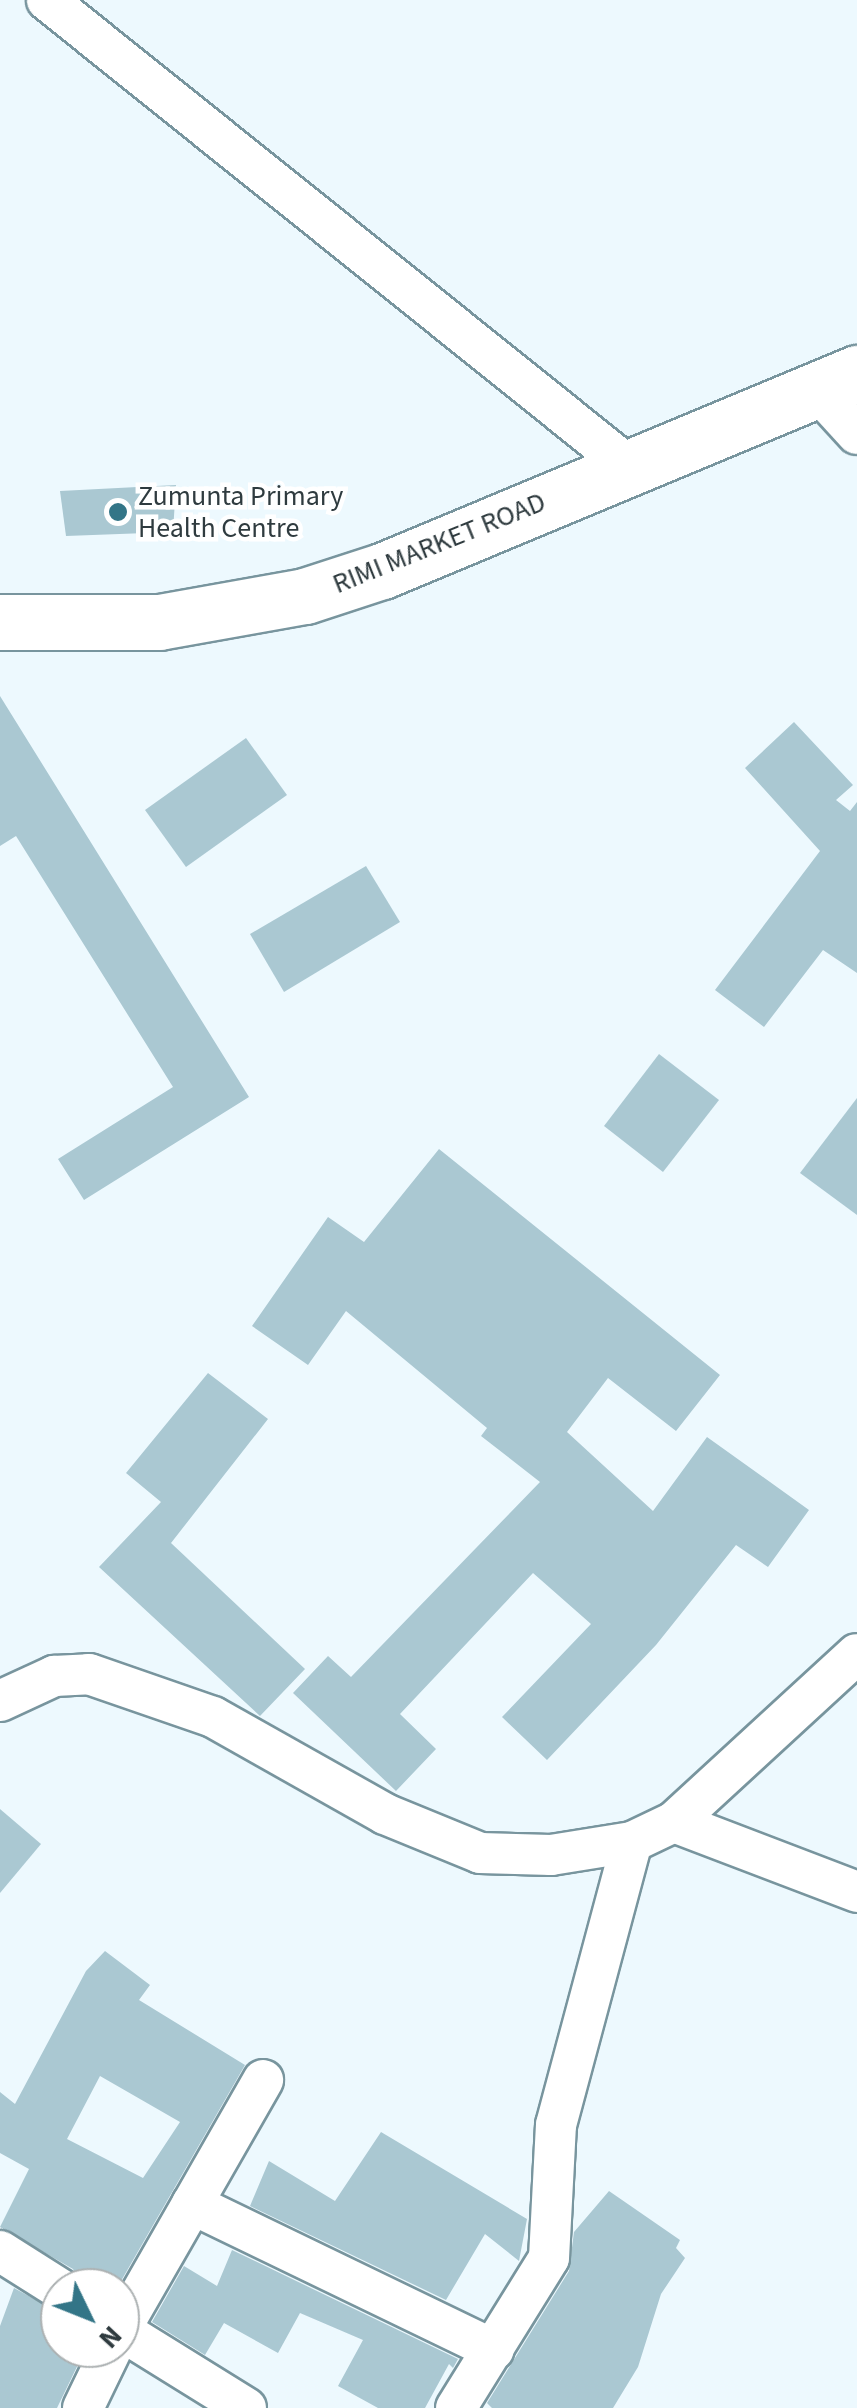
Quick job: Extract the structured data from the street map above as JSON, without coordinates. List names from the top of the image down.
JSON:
{
  "streets": {
    "street": ["RIMI MARKET ROAD"]
  },
  "places": ["Zumunta Primary Health Centre"],
  "north": "bottom right"
}
